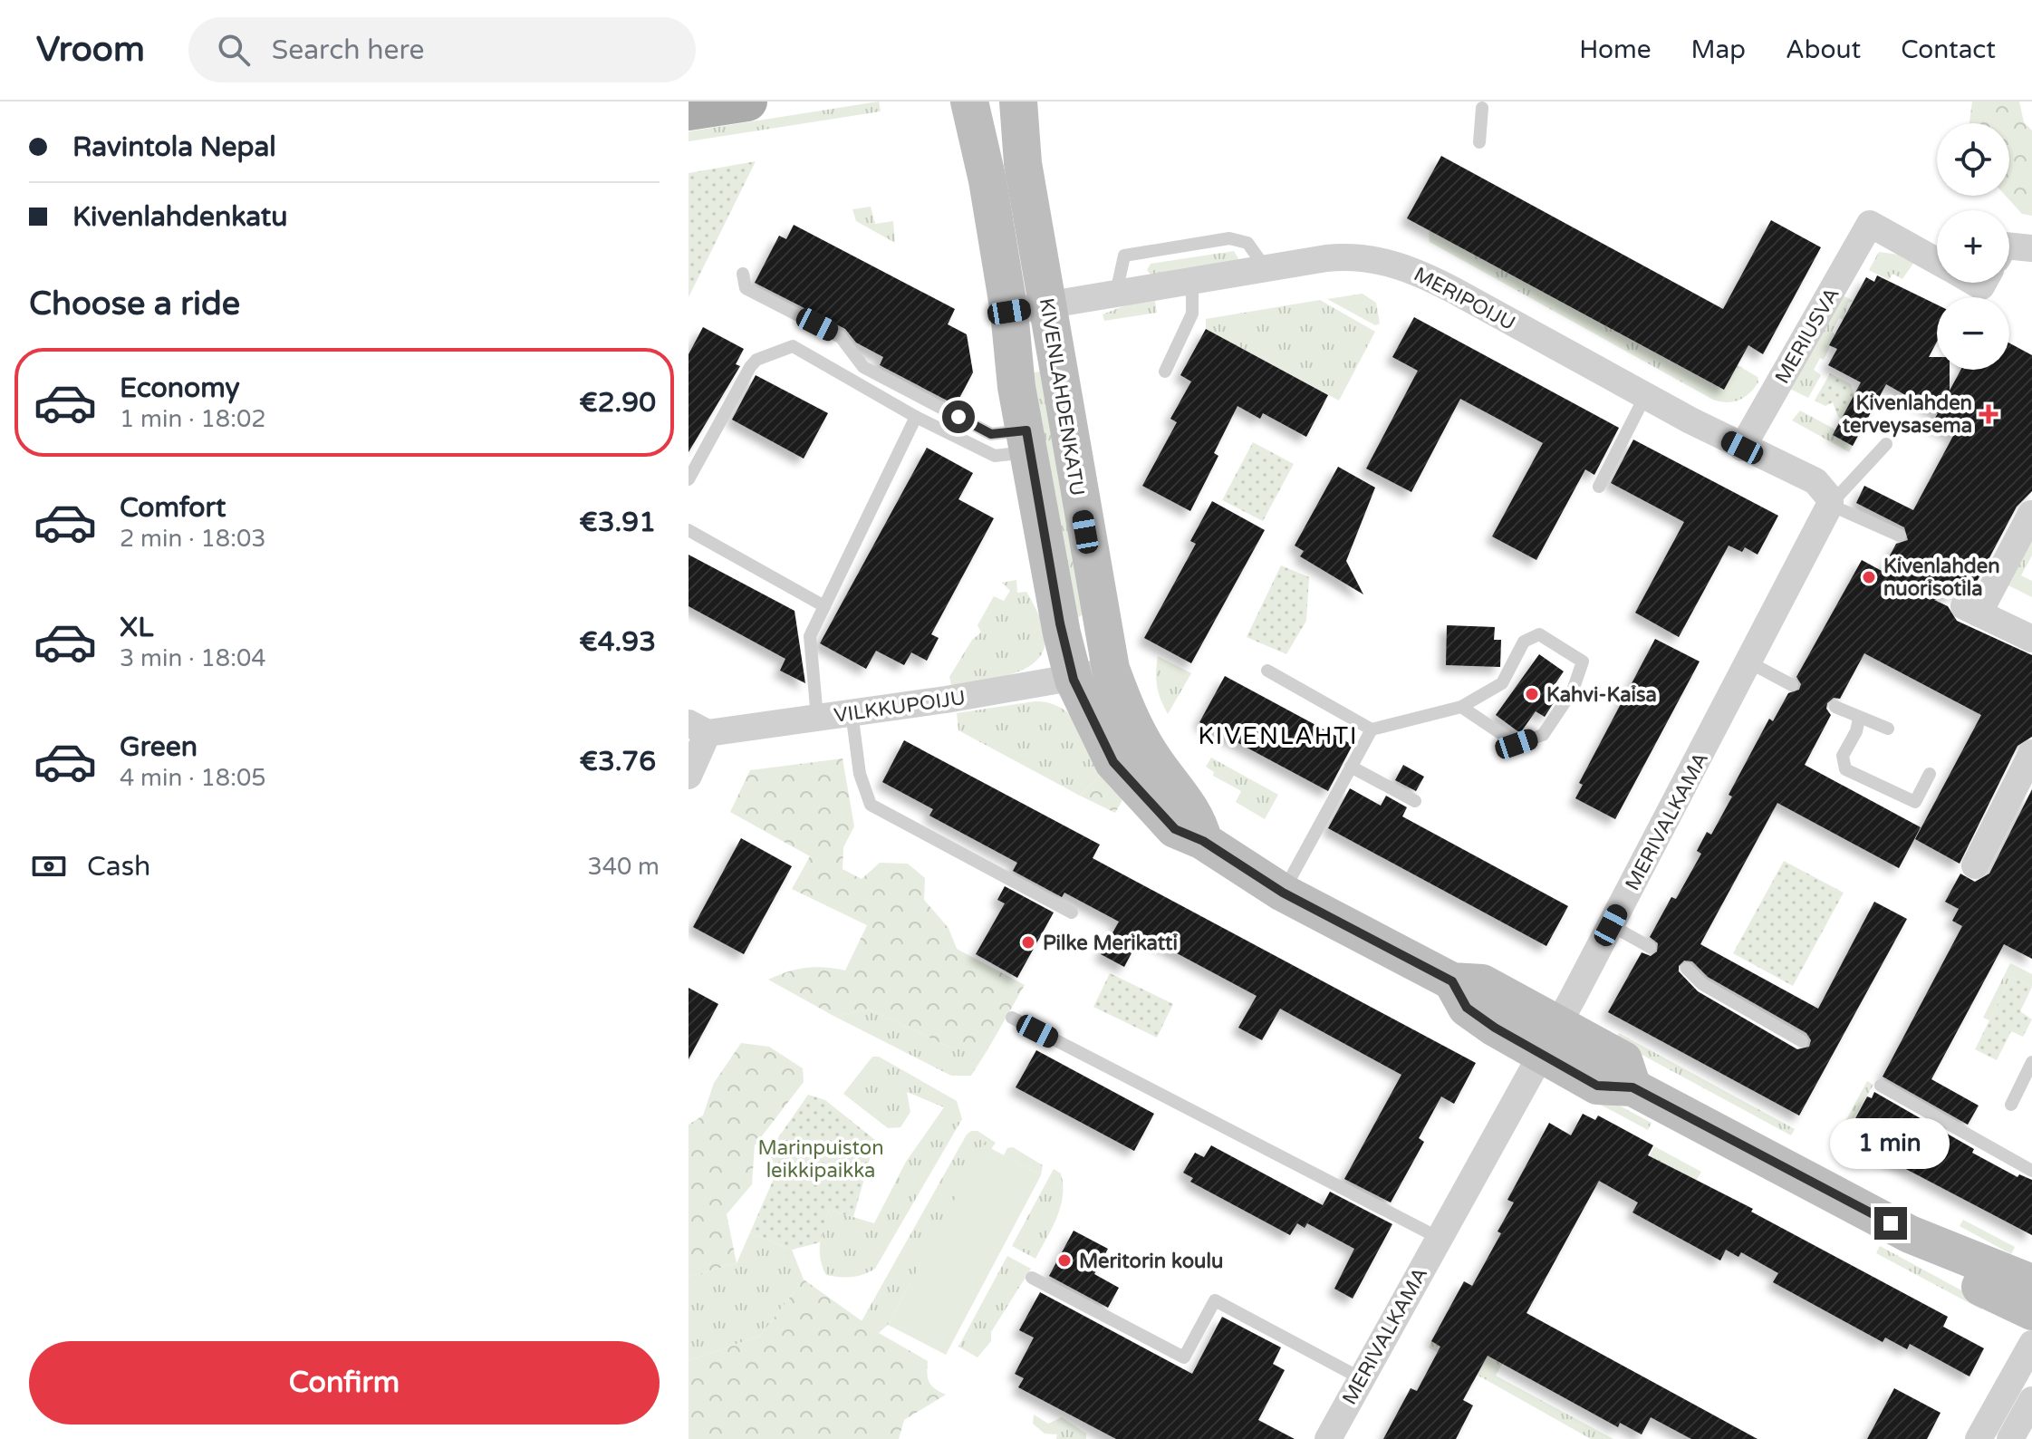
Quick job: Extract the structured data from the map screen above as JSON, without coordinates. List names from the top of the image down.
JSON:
{
  "streets": {
    "street": [
      "MERIPOIJU",
      "MERIUSVA",
      "KIVENLAHDENKATU",
      "VILKKUPOIJU",
      "MERIVALKAMA"
    ]
  },
  "crossings": [
    ["MERIPOIJU", "MERIUSVA"],
    ["MERIPOIJU", "KIVENLAHDENKATU"],
    ["MERIPOIJU", "MERIVALKAMA"],
    ["KIVENLAHDENKATU", "VILKKUPOIJU"],
    ["KIVENLAHDENKATU", "MERIVALKAMA"]
  ],
  "districts": ["KIVENLAHTI"],
  "parks": ["Marinpuiston leikkipaikka"],
  "places": {
    "health": ["Kivenlahden terveysasema"],
    "other": [
      "Kivenlahden nuorisotila",
      "Kahvi-Kaisa",
      "Pilke Merikatti",
      "Meritorin koulu"
    ]
  },
  "page": {
    "header": "Vroom",
    "search": "Search here",
    "nav": [
      "Home",
      "Map",
      "About",
      "Contact"
    ],
    "banner": ["Ravintola Nepal", "Kivenlahdenkatu"],
    "map_buttons": ["+", "−"],
    "heading": "Choose a ride",
    "list": [
      {
        "name": "Economy",
        "note": "1 min · 18:02",
        "value": "€2.90"
      },
      {
        "name": "Comfort",
        "note": "2 min · 18:03",
        "value": "€3.91"
      },
      {
        "name": "XL",
        "note": "3 min · 18:04",
        "value": "€4.93"
      },
      {
        "name": "Green",
        "note": "4 min · 18:05",
        "value": "€3.76"
      }
    ],
    "pay": ["Cash", "340 m"],
    "bubble": "1 min",
    "buttons": "Confirm"
  }
}
